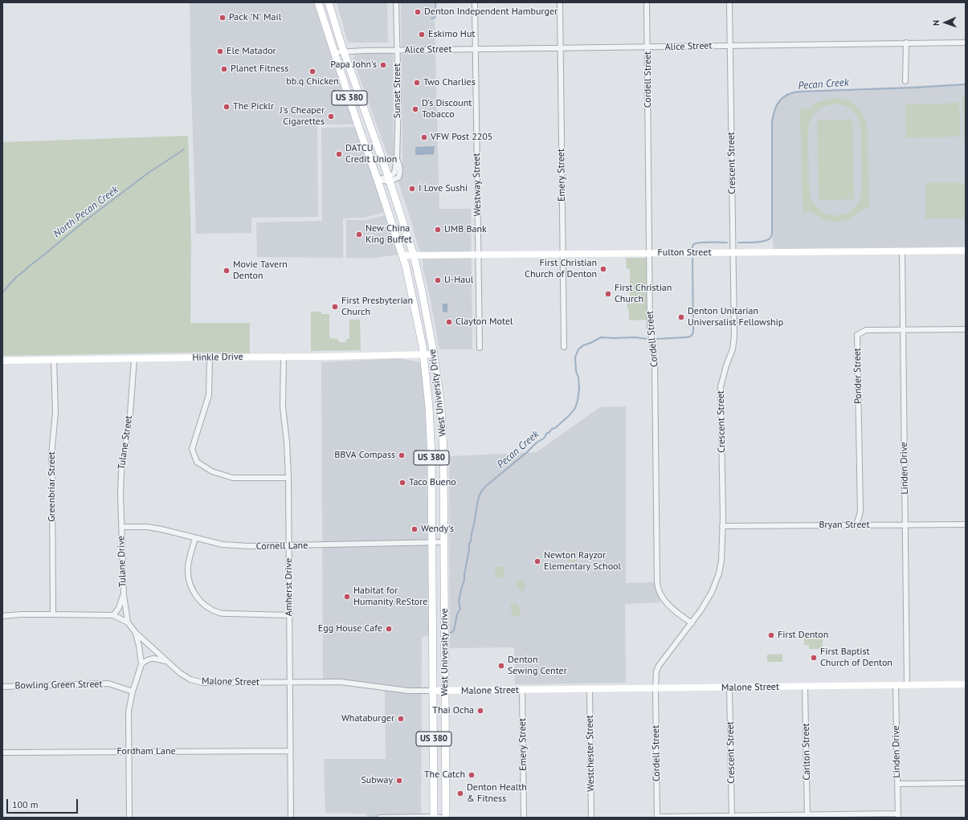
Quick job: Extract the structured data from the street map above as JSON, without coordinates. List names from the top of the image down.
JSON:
{
  "streets": {
    "main road": ["US 380", "West University Drive"],
    "street": [
      "Alice Street",
      "Cordell Street",
      "Sunset Street",
      "Crescent Street",
      "Emery Street",
      "Westway Street",
      "Fulton Street",
      "Hinkle Drive",
      "Ponder Street",
      "Tulane Street",
      "Linden Drive",
      "Greenbriar Street",
      "Bryan Street",
      "Cornell Lane",
      "Tulane Drive",
      "Amherst Drive",
      "Malone Street",
      "Bowling Green Street",
      "Fordham Lane",
      "Carlton Street",
      "Westchester Street"
    ]
  },
  "crossings": [
    ["Alice Street", "Cordell Street"],
    ["Alice Street", "Sunset Street"],
    ["Alice Street", "Crescent Street"],
    ["Alice Street", "Emery Street"],
    ["Alice Street", "Westway Street"],
    ["Alice Street", "West University Drive"],
    ["Cordell Street", "Crescent Street"],
    ["Cordell Street", "Fulton Street"],
    ["Cordell Street", "Malone Street"],
    ["Sunset Street", "West University Drive"],
    ["Crescent Street", "Fulton Street"],
    ["Crescent Street", "Bryan Street"],
    ["Crescent Street", "Malone Street"],
    ["Emery Street", "Fulton Street"],
    ["Emery Street", "Malone Street"],
    ["Westway Street", "Fulton Street"],
    ["Fulton Street", "West University Drive"],
    ["Fulton Street", "Linden Drive"],
    ["Hinkle Drive", "West University Drive"],
    ["Hinkle Drive", "Tulane Street"],
    ["Hinkle Drive", "Greenbriar Street"],
    ["Hinkle Drive", "Amherst Drive"],
    ["Ponder Street", "Linden Drive"],
    ["Ponder Street", "Bryan Street"],
    ["West University Drive", "Cornell Lane"],
    ["West University Drive", "Malone Street"],
    ["Tulane Street", "Cornell Lane"],
    ["Tulane Street", "Tulane Drive"],
    ["Linden Drive", "Bryan Street"],
    ["Linden Drive", "Malone Street"],
    ["Greenbriar Street", "Malone Street"],
    ["Cornell Lane", "Tulane Drive"],
    ["Cornell Lane", "Amherst Drive"],
    ["Tulane Drive", "Malone Street"],
    ["Amherst Drive", "Malone Street"],
    ["Amherst Drive", "Fordham Lane"],
    ["Malone Street", "Carlton Street"],
    ["Malone Street", "Westchester Street"]
  ],
  "water": ["Pecan Creek", "North Pecan Creek"],
  "places": [
    "Denton Independent Hamburger",
    "Pack 'N' Mail",
    "Eskimo Hut",
    "Ele Matador",
    "Papa John's",
    "Planet Fitness",
    "bb.q Chicken",
    "Two Charlies",
    "The Picklr",
    "D's Discount Tobacco",
    "J's Cheaper Cigarettes",
    "VFW Post 2205",
    "DATCU Credit Union",
    "I Love Sushi",
    "UMB Bank",
    "New China King Buffet",
    "First Christian Church of Denton",
    "Movie Tavern Denton",
    "U-Haul",
    "First Christian Church",
    "First Presbyterian Church",
    "Denton Unitarian Universalist Fellowship",
    "Clayton Motel",
    "BBVA Compass",
    "Taco Bueno",
    "Wendy's",
    "Newton Rayzor Elementary School",
    "Habitat for Humanity ReStore",
    "Egg House Cafe",
    "First Denton",
    "First Baptist Church of Denton",
    "Denton Sewing Center",
    "Thai Ocha",
    "Whataburger",
    "The Catch",
    "Subway",
    "Denton Health & Fitness"
  ],
  "scale_bar": "100 m",
  "north": "left"
}
